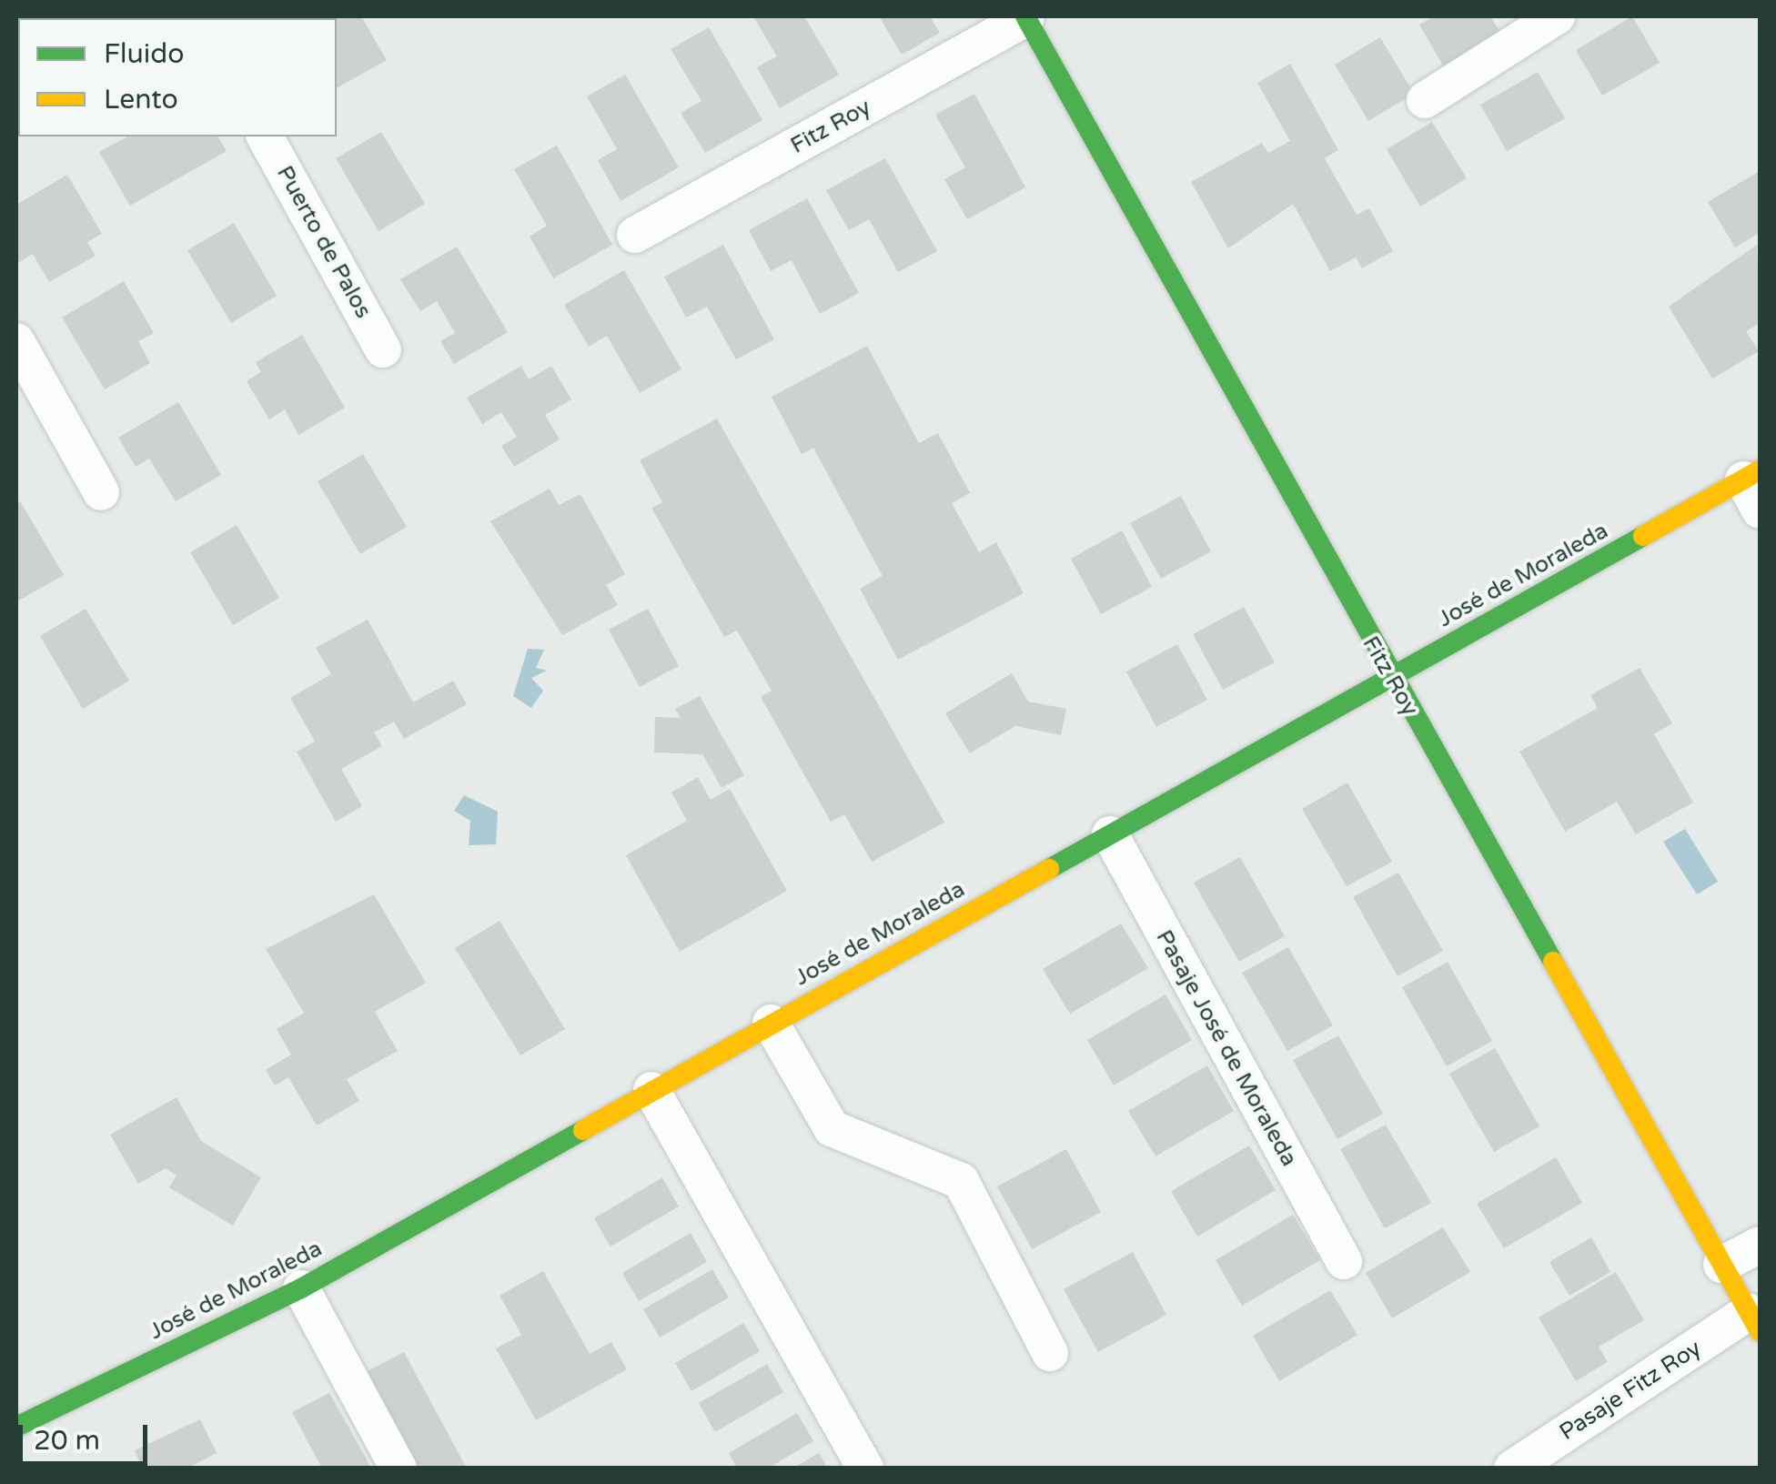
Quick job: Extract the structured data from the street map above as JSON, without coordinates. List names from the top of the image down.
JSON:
{
  "streets": {
    "street": [
      "Fitz Roy",
      "Puerto de Palos",
      "José de Moraleda",
      "Pasaje José de Moraleda",
      "Pasaje Fitz Roy"
    ]
  },
  "crossings": [
    ["Fitz Roy", "José de Moraleda"],
    ["Fitz Roy", "Pasaje Fitz Roy"],
    ["José de Moraleda", "Pasaje José de Moraleda"]
  ],
  "legend": ["Fluido", "Lento"],
  "scale_bar": "20 m"
}
